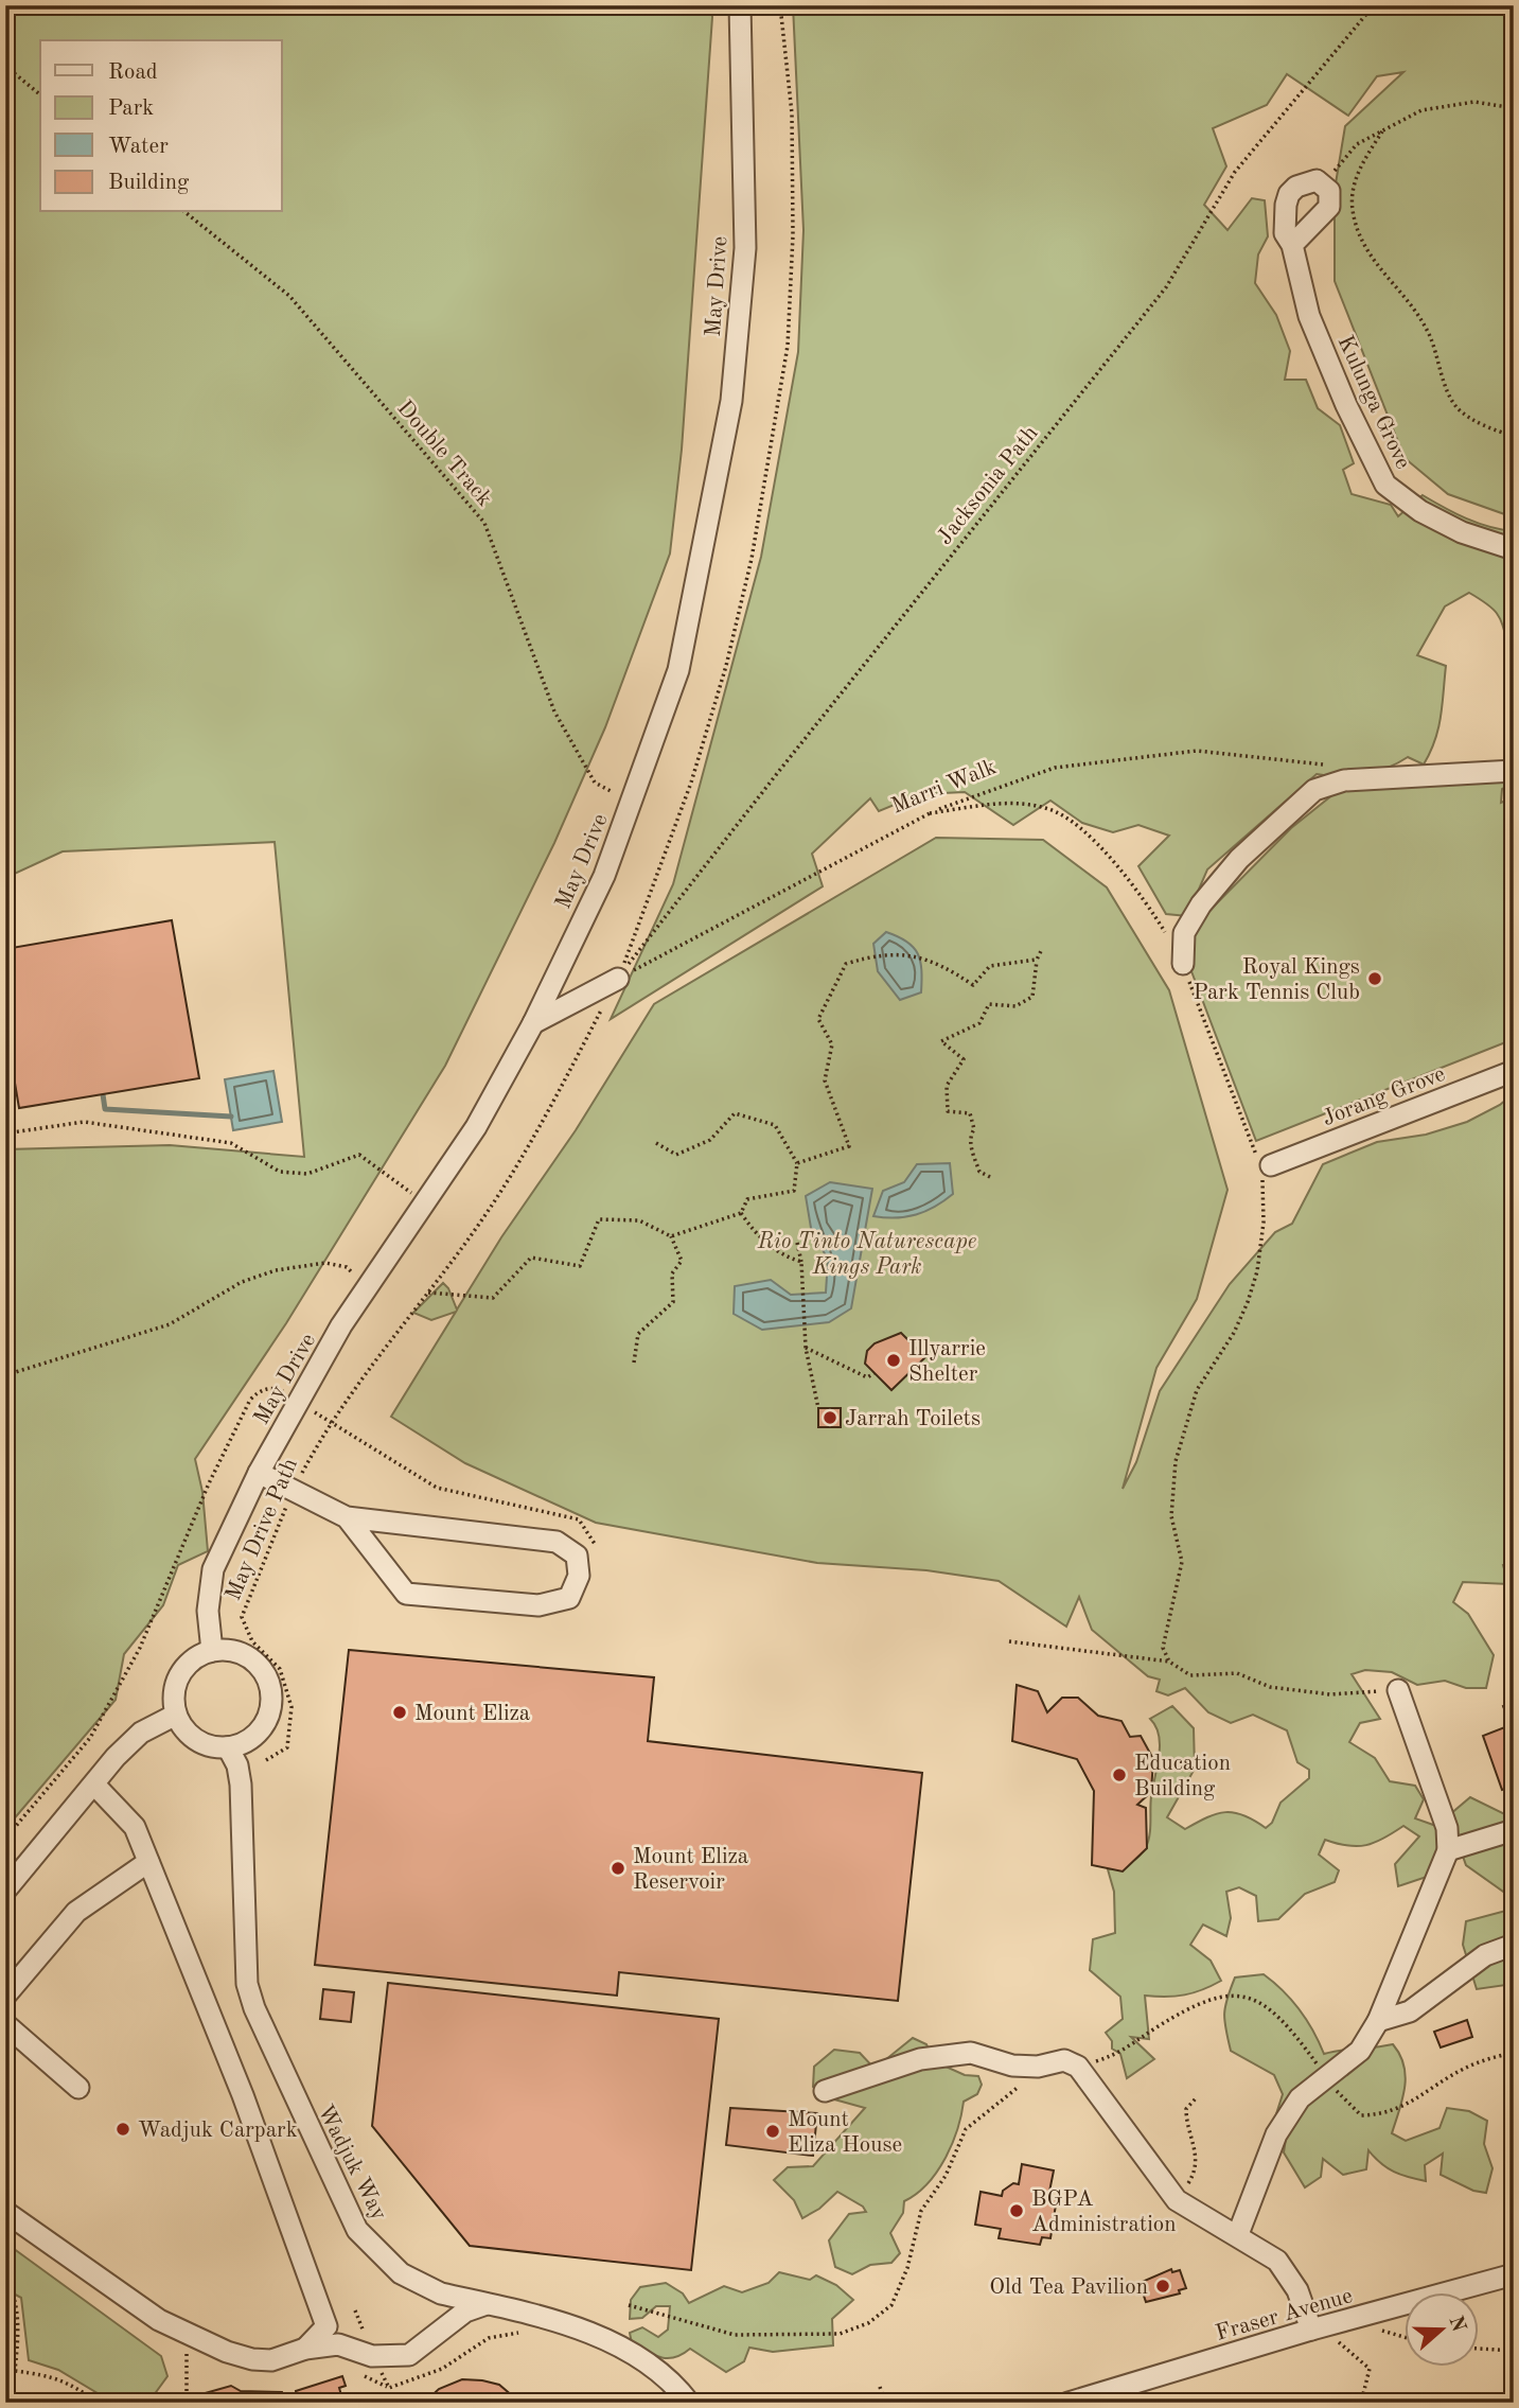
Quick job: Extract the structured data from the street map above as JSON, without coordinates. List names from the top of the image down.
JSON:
{
  "streets": {
    "street": [
      "May Drive",
      "Kulunga Grove",
      "Jorang Grove",
      "Wadjuk Way",
      "Fraser Avenue"
    ],
    "path": [
      "Double Track",
      "Jacksonia Path",
      "Marri Walk",
      "May Drive Path"
    ]
  },
  "crossings": [
    ["May Drive", "Double Track"],
    ["May Drive", "Wadjuk Way"],
    ["Jacksonia Path", "Marri Walk"]
  ],
  "parks": ["Rio Tinto Naturescape Kings Park"],
  "places": [
    "Royal Kings Park Tennis Club",
    "Illyarrie Shelter",
    "Jarrah Toilets",
    "Mount Eliza",
    "Education Building",
    "Mount Eliza Reservoir",
    "Wadjuk Carpark",
    "Mount Eliza House",
    "BGPA Administration",
    "Old Tea Pavilion"
  ],
  "legend": [
    "Road",
    "Park",
    "Water",
    "Building"
  ],
  "north": "right"
}
